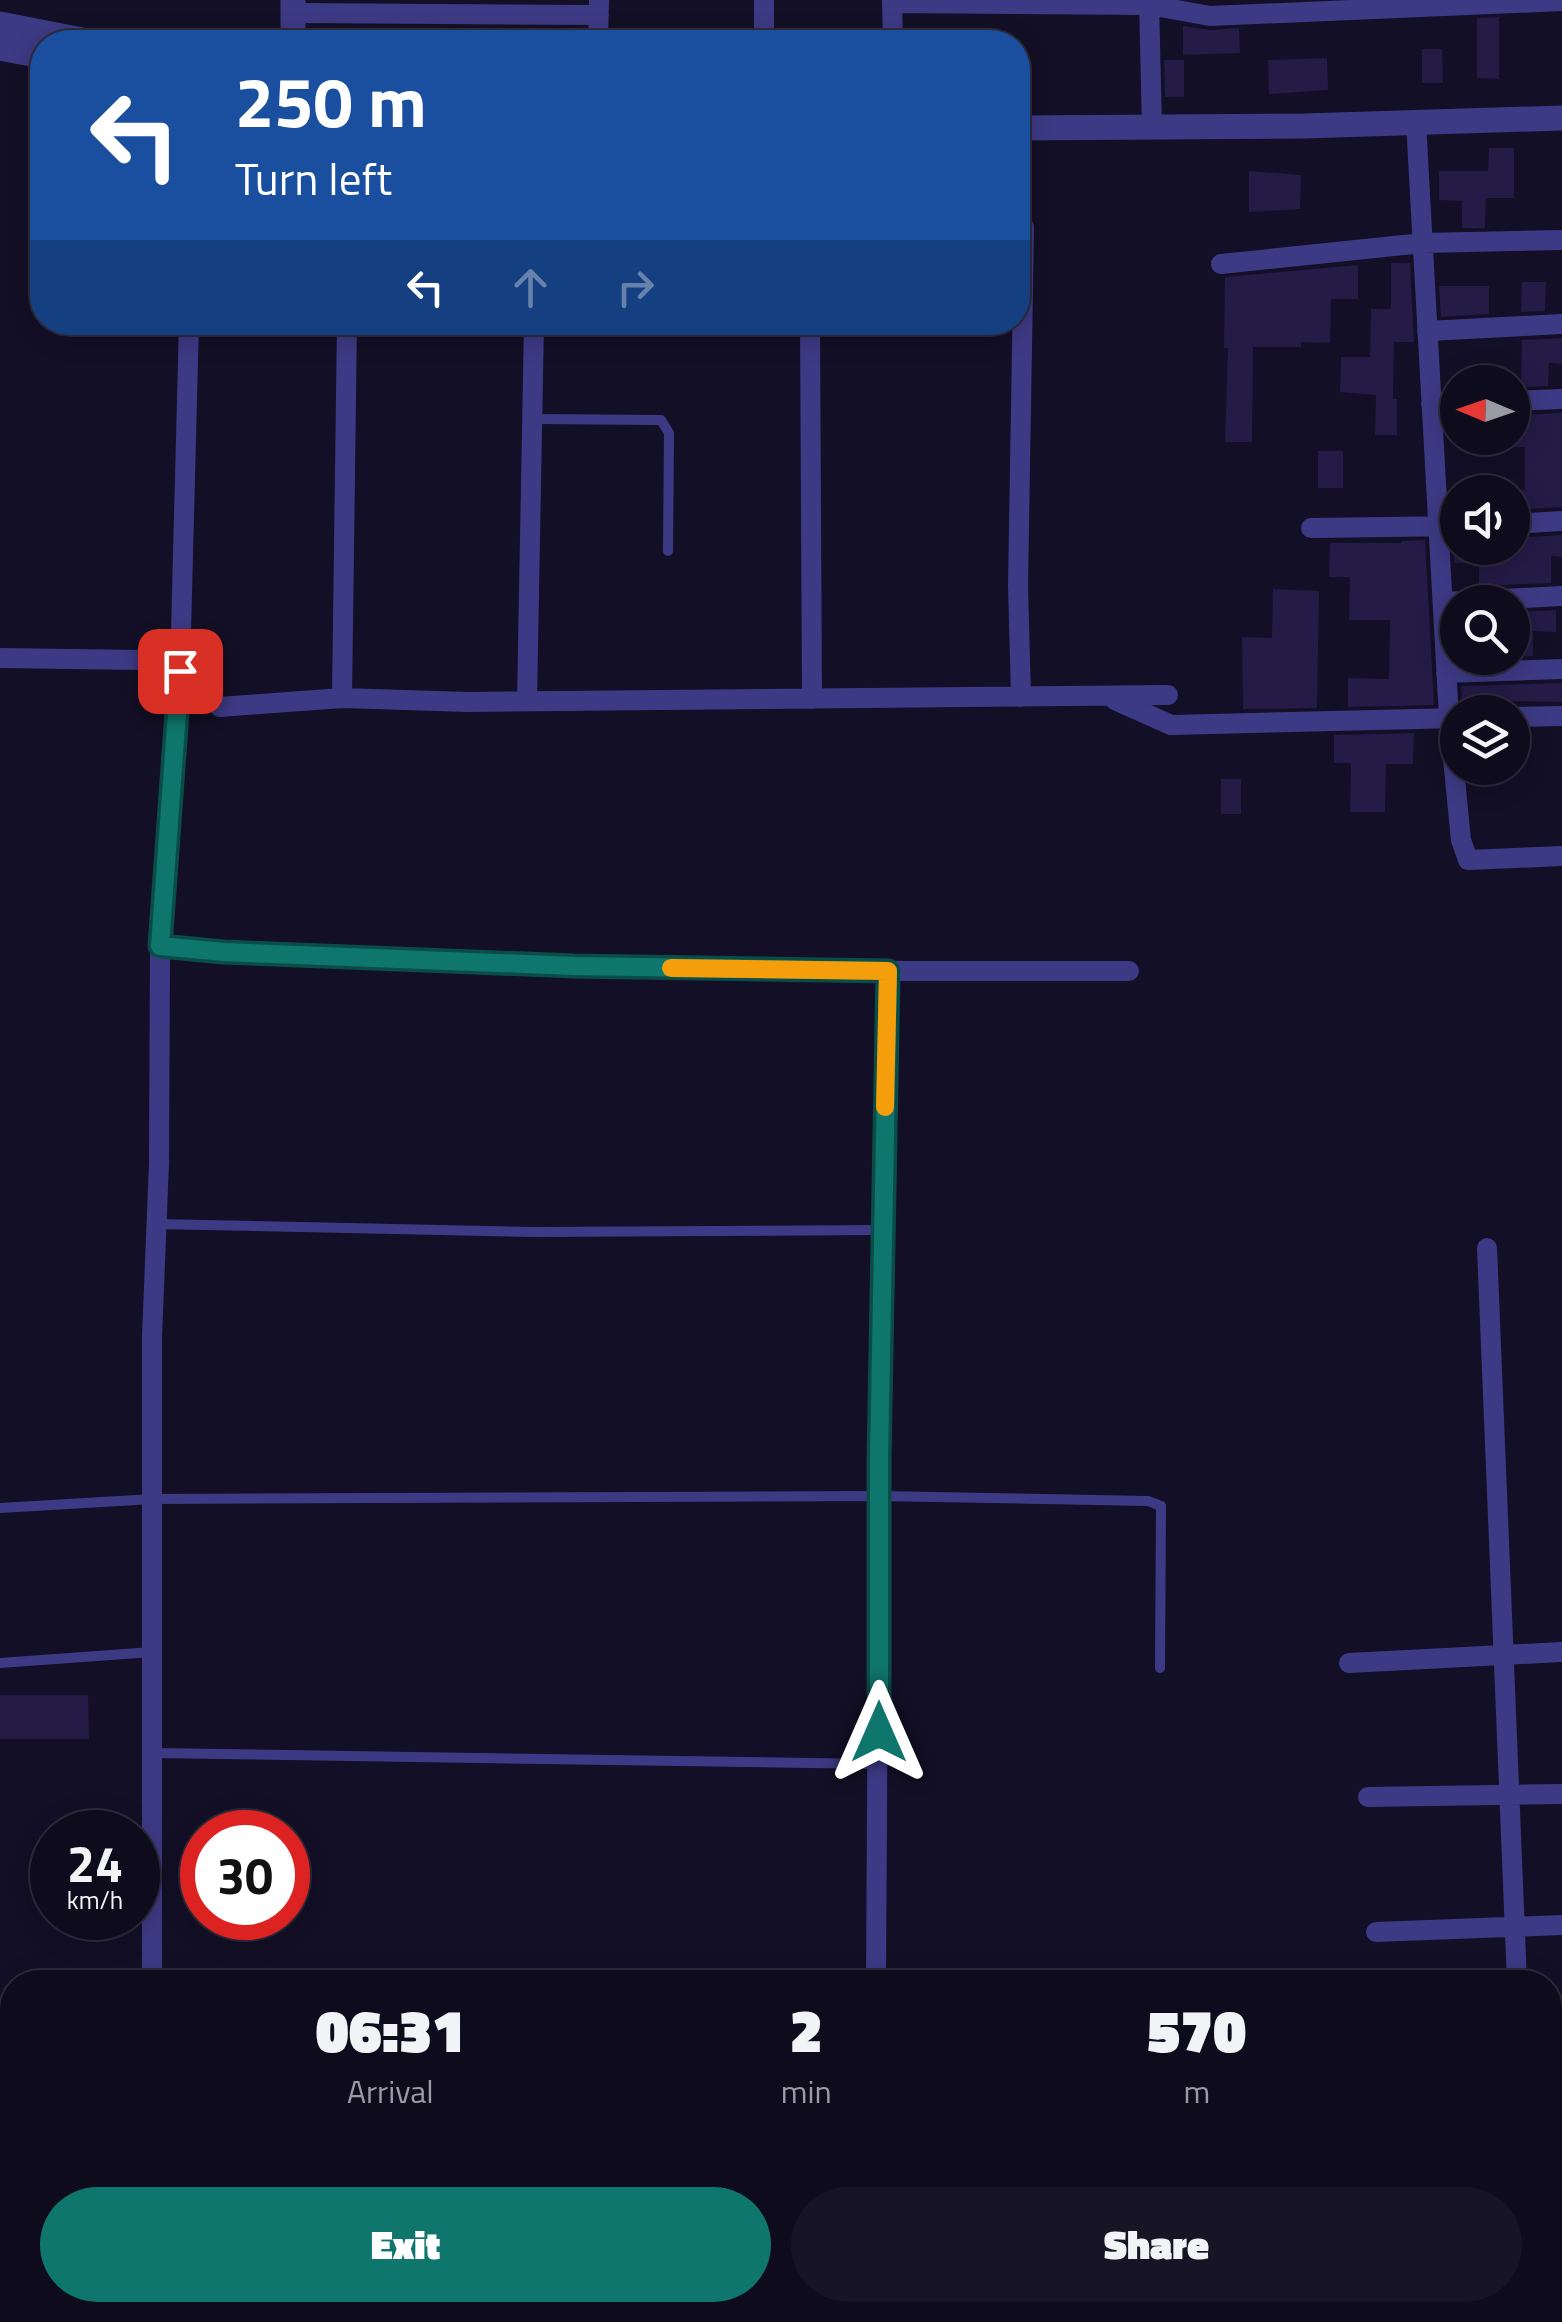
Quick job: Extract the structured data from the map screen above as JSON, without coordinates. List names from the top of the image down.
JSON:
{
  "north": "left",
  "page": {
    "turn": ["250 m", "Turn left"],
    "speed": "24 km/h",
    "limit": "30",
    "eta": [
      "06:31",
      "Arrival",
      "2",
      "min",
      "570",
      "m"
    ],
    "buttons": ["Exit", "Share"]
  }
}
